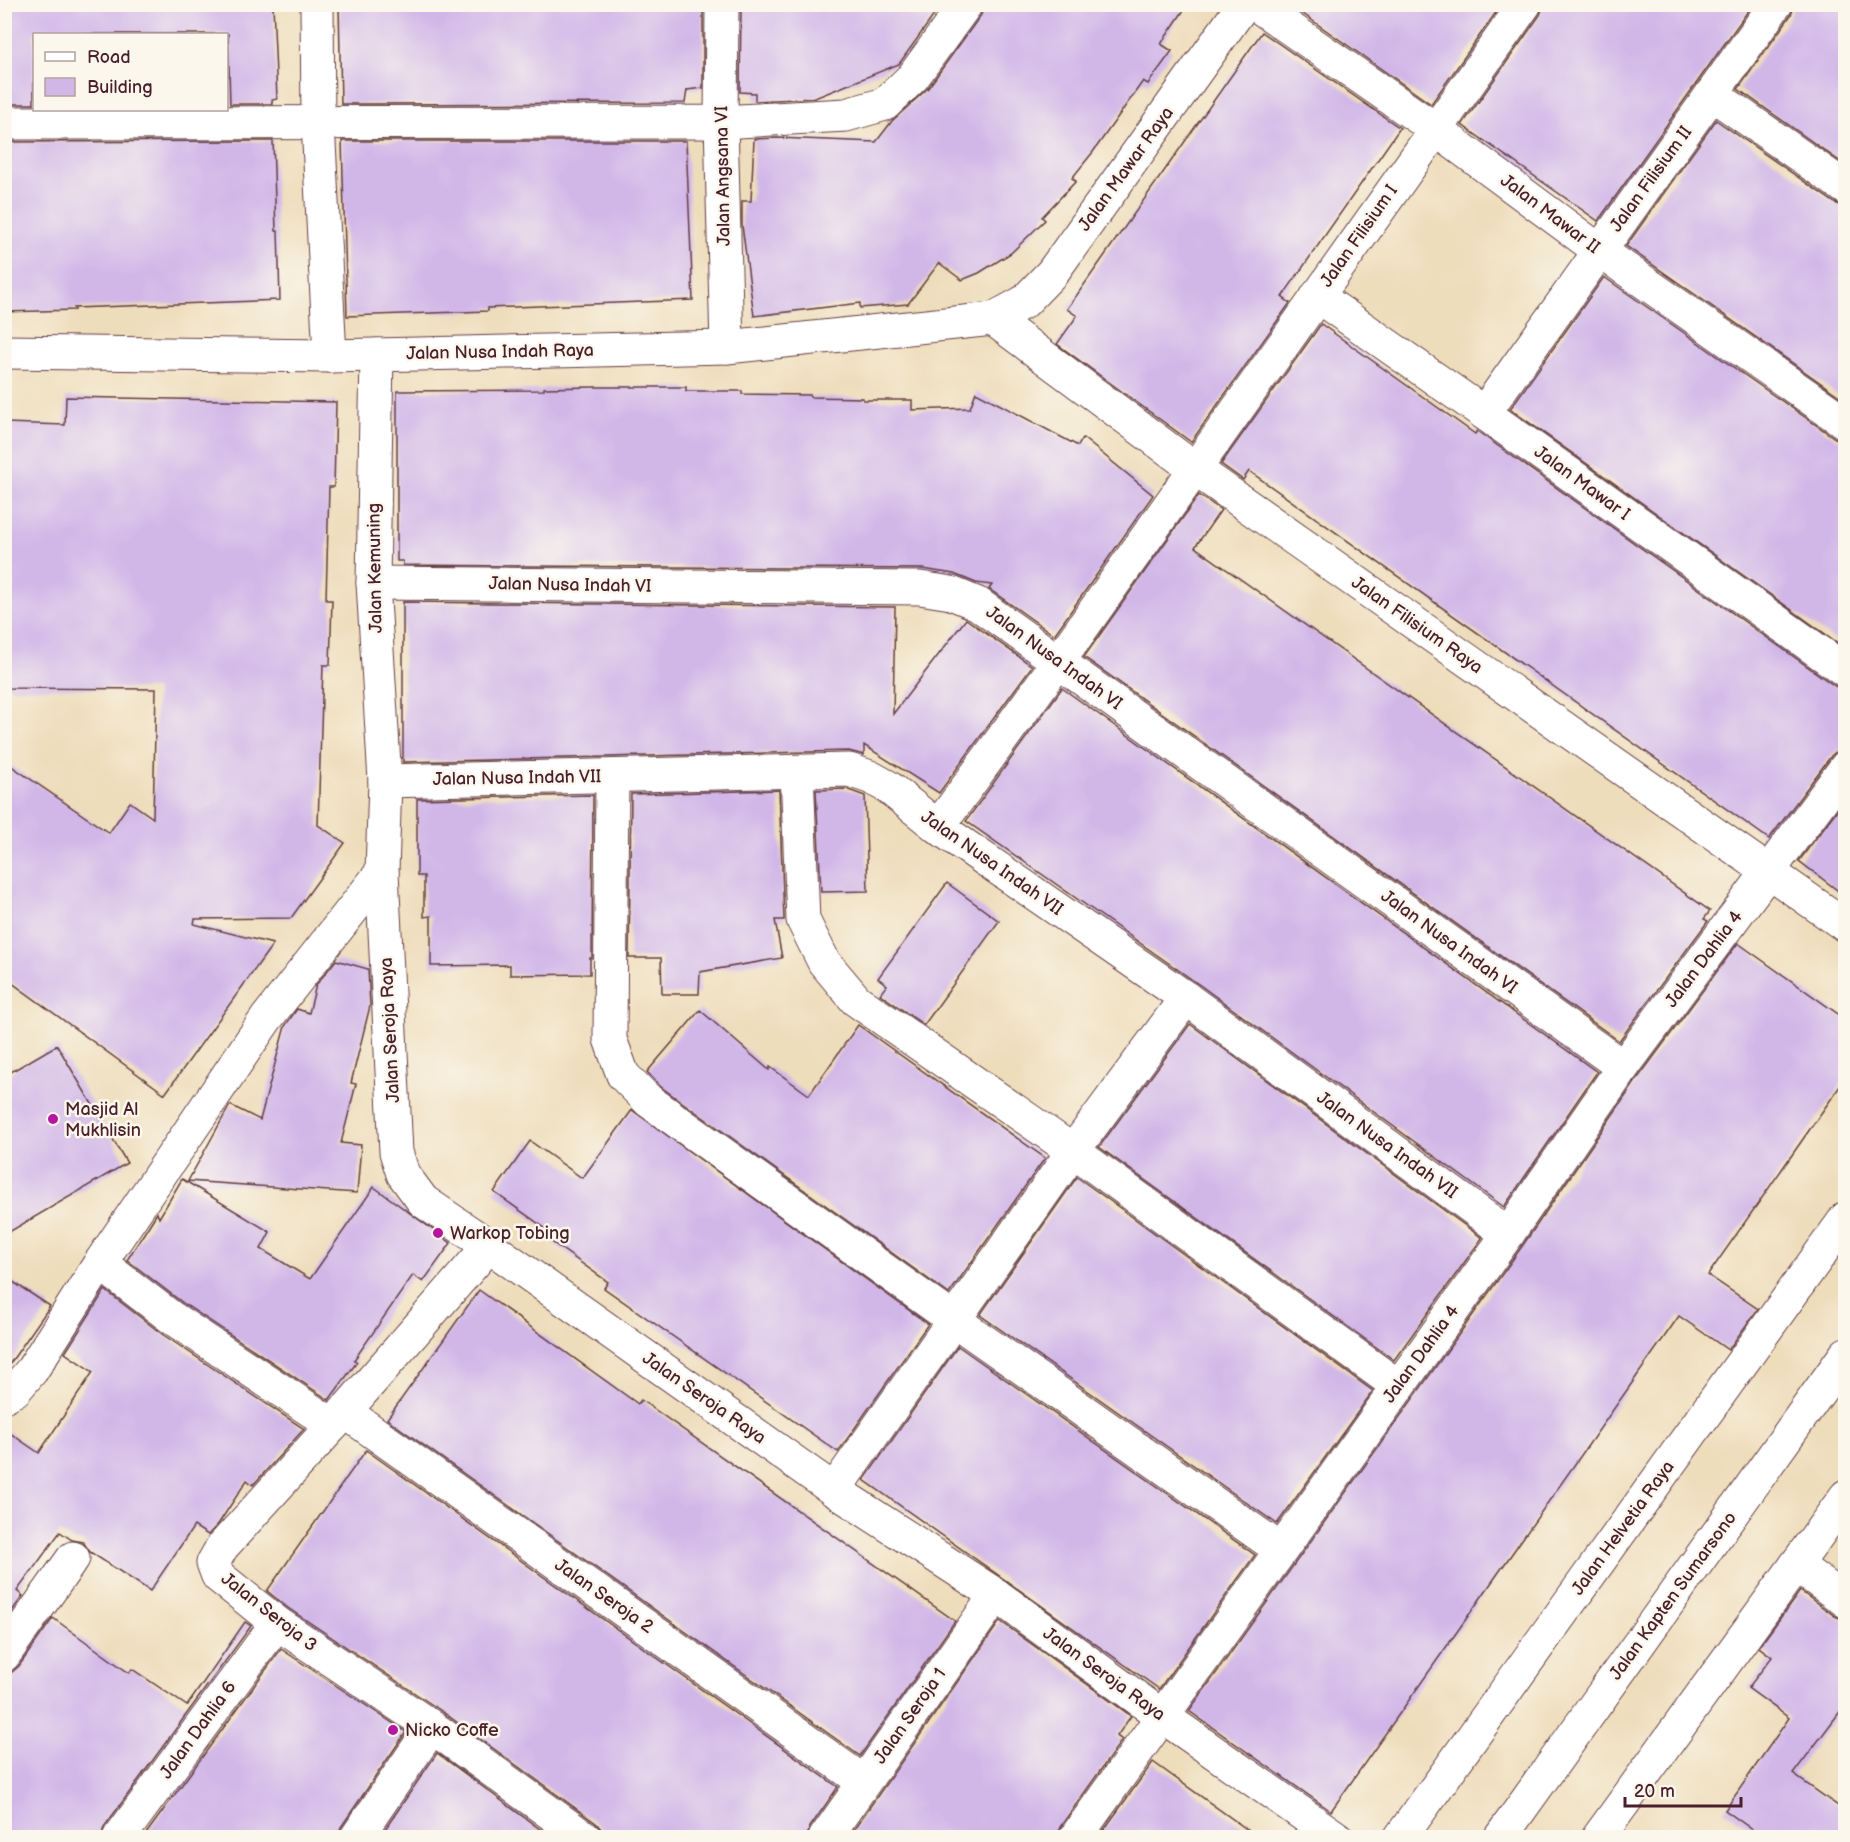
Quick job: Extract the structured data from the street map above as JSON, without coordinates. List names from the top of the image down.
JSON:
{
  "streets": {
    "main road": [
      "Jalan Mawar Raya",
      "Jalan Angsana VI",
      "Jalan Filisium II",
      "Jalan Mawar II",
      "Jalan Filisium I",
      "Jalan Nusa Indah Raya",
      "Jalan Mawar I",
      "Jalan Kemuning",
      "Jalan Nusa Indah VI",
      "Jalan Filisium Raya",
      "Jalan Nusa Indah VII",
      "Jalan Dahlia 4",
      "Jalan Seroja Raya",
      "Jalan Helvetia Raya",
      "Jalan Seroja 2",
      "Jalan Kapten Sumarsono",
      "Jalan Seroja 3",
      "Jalan Seroja 1",
      "Jalan Dahlia 6"
    ]
  },
  "crossings": [
    ["Jalan Mawar Raya", "Jalan Nusa Indah Raya"],
    ["Jalan Mawar Raya", "Jalan Filisium Raya"],
    ["Jalan Angsana VI", "Jalan Nusa Indah Raya"],
    ["Jalan Filisium II", "Jalan Mawar II"],
    ["Jalan Filisium II", "Jalan Mawar I"],
    ["Jalan Mawar II", "Jalan Filisium I"],
    ["Jalan Filisium I", "Jalan Mawar I"],
    ["Jalan Filisium I", "Jalan Nusa Indah VI"],
    ["Jalan Filisium I", "Jalan Filisium Raya"],
    ["Jalan Filisium I", "Jalan Nusa Indah VII"],
    ["Jalan Nusa Indah Raya", "Jalan Kemuning"],
    ["Jalan Nusa Indah Raya", "Jalan Filisium Raya"],
    ["Jalan Kemuning", "Jalan Nusa Indah VI"],
    ["Jalan Kemuning", "Jalan Nusa Indah VII"],
    ["Jalan Kemuning", "Jalan Seroja Raya"],
    ["Jalan Nusa Indah VI", "Jalan Dahlia 4"],
    ["Jalan Filisium Raya", "Jalan Dahlia 4"],
    ["Jalan Nusa Indah VII", "Jalan Dahlia 4"],
    ["Jalan Nusa Indah VII", "Jalan Seroja Raya"],
    ["Jalan Dahlia 4", "Jalan Seroja Raya"],
    ["Jalan Seroja Raya", "Jalan Seroja 3"],
    ["Jalan Seroja Raya", "Jalan Seroja 1"],
    ["Jalan Seroja 2", "Jalan Seroja 3"],
    ["Jalan Seroja 2", "Jalan Seroja 1"],
    ["Jalan Seroja 3", "Jalan Dahlia 6"]
  ],
  "places": ["Masjid Al Mukhlisin", "Warkop Tobing", "Nicko Coffe"],
  "legend": ["Road", "Building"],
  "scale_bar": "20 m"
}
